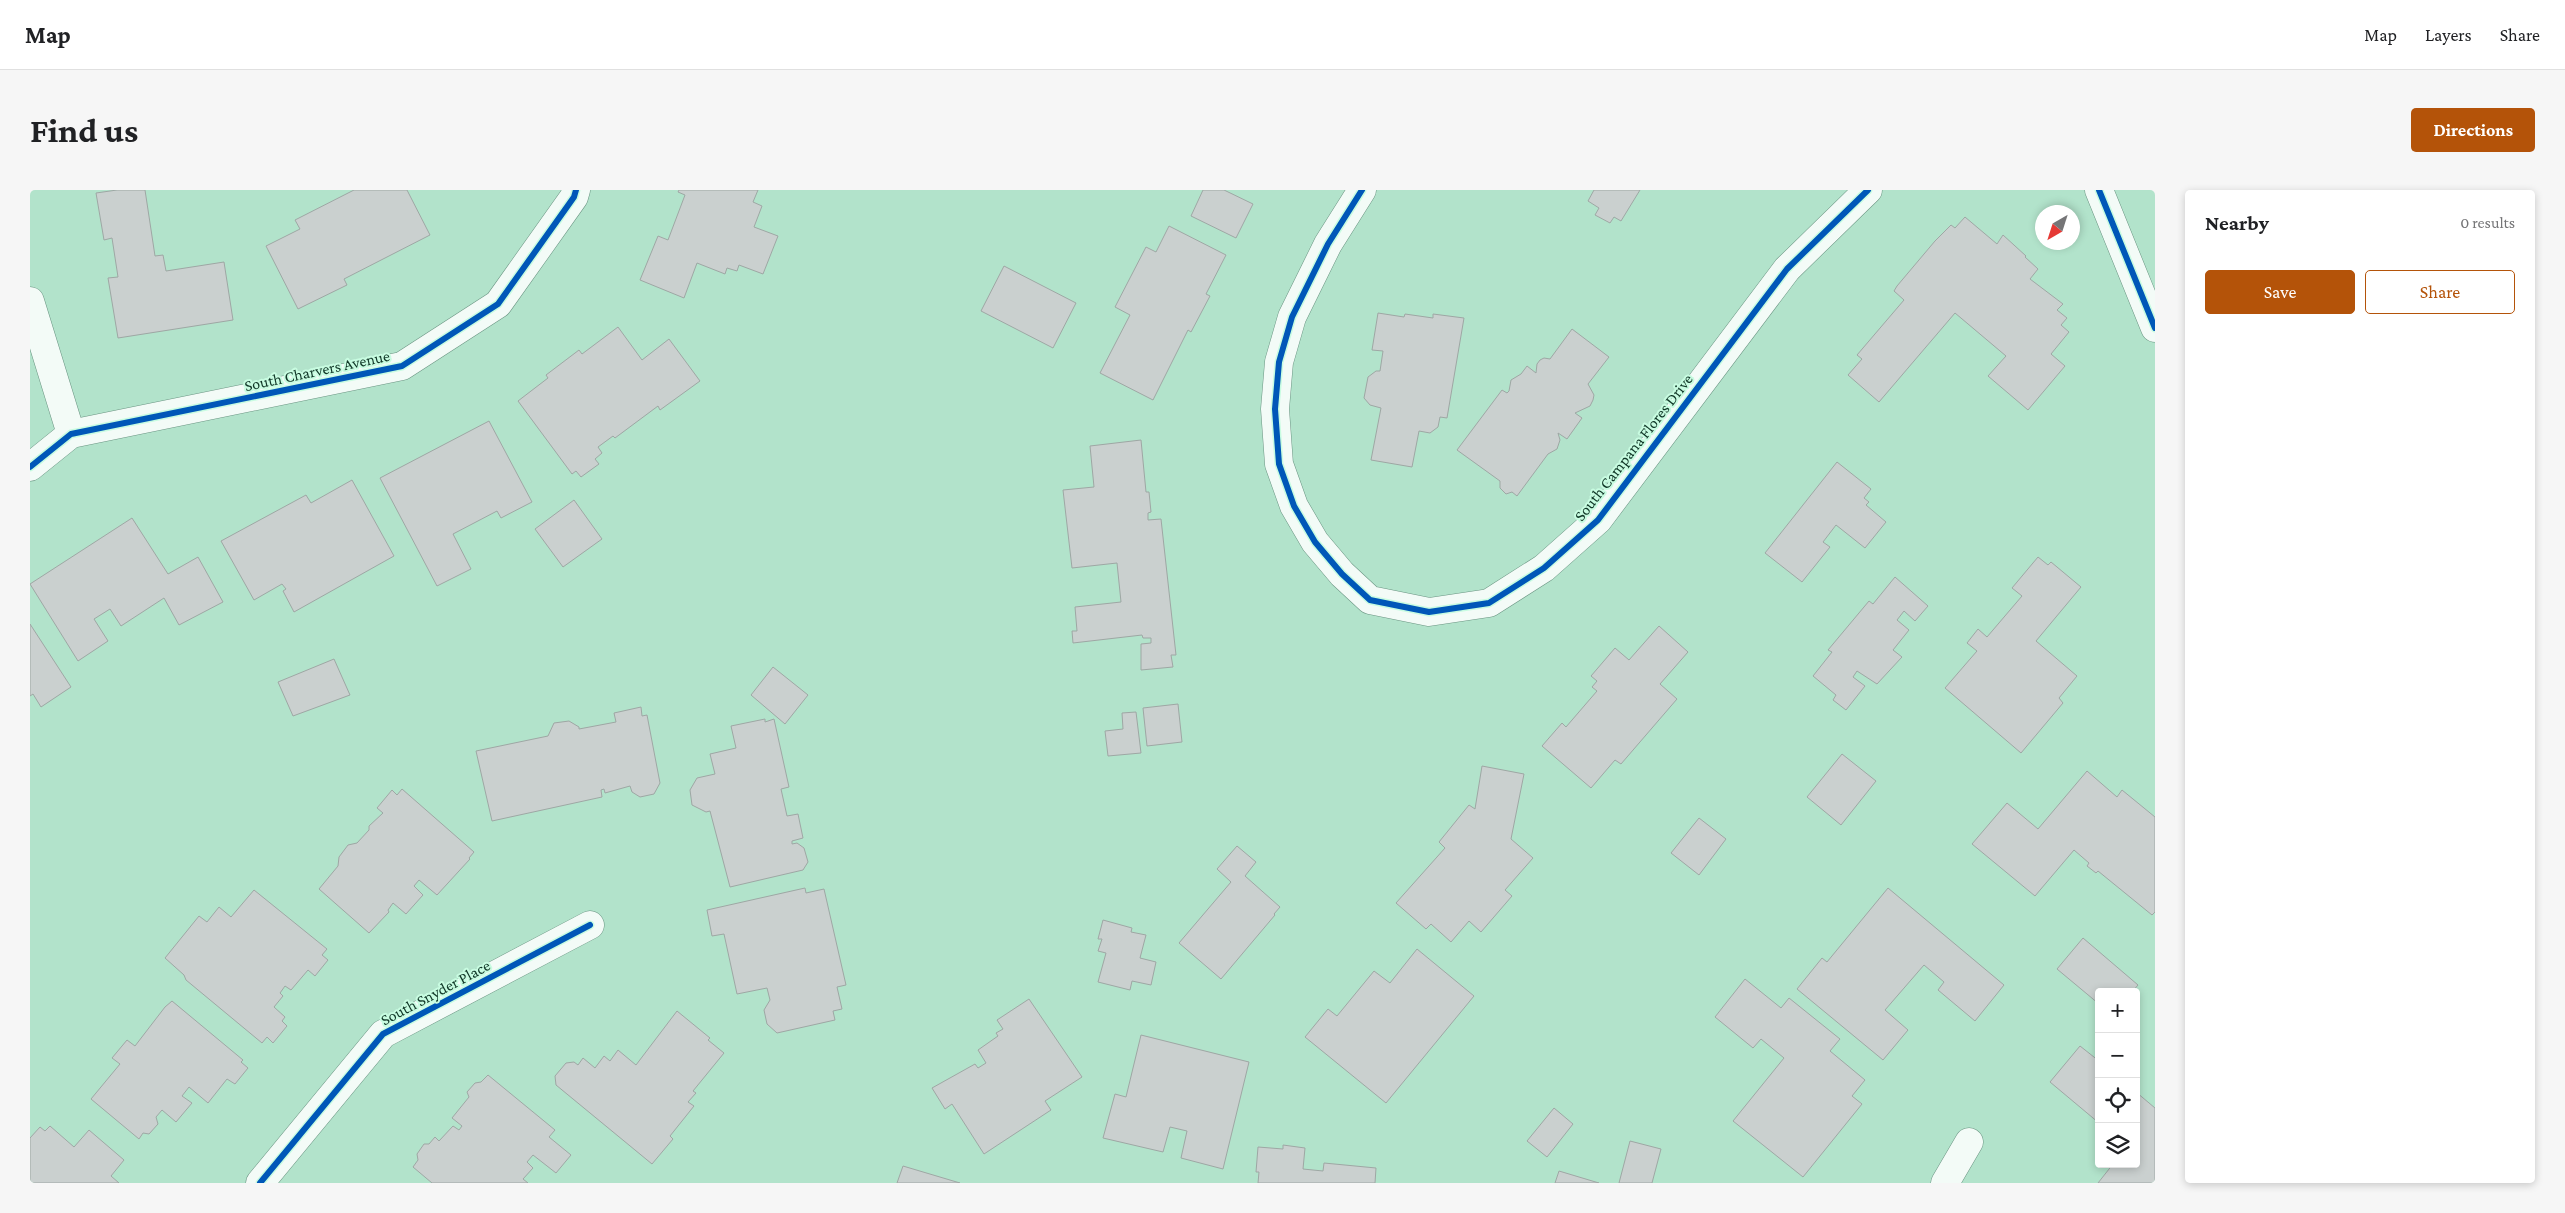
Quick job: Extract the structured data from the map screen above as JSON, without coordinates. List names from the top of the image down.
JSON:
{
  "streets": {
    "street": ["South Charvers Avenue", "South Campana Flores Drive", "South Snyder Place"]
  },
  "north": "bottom left",
  "page": {
    "header": "Map",
    "nav": ["Map", "Layers", "Share"],
    "buttons": [
      "Directions",
      ["Save", "Share"]
    ],
    "title": "Find us",
    "heading": ["Nearby", "0 results"],
    "map_buttons": ["+", "−"]
  }
}
